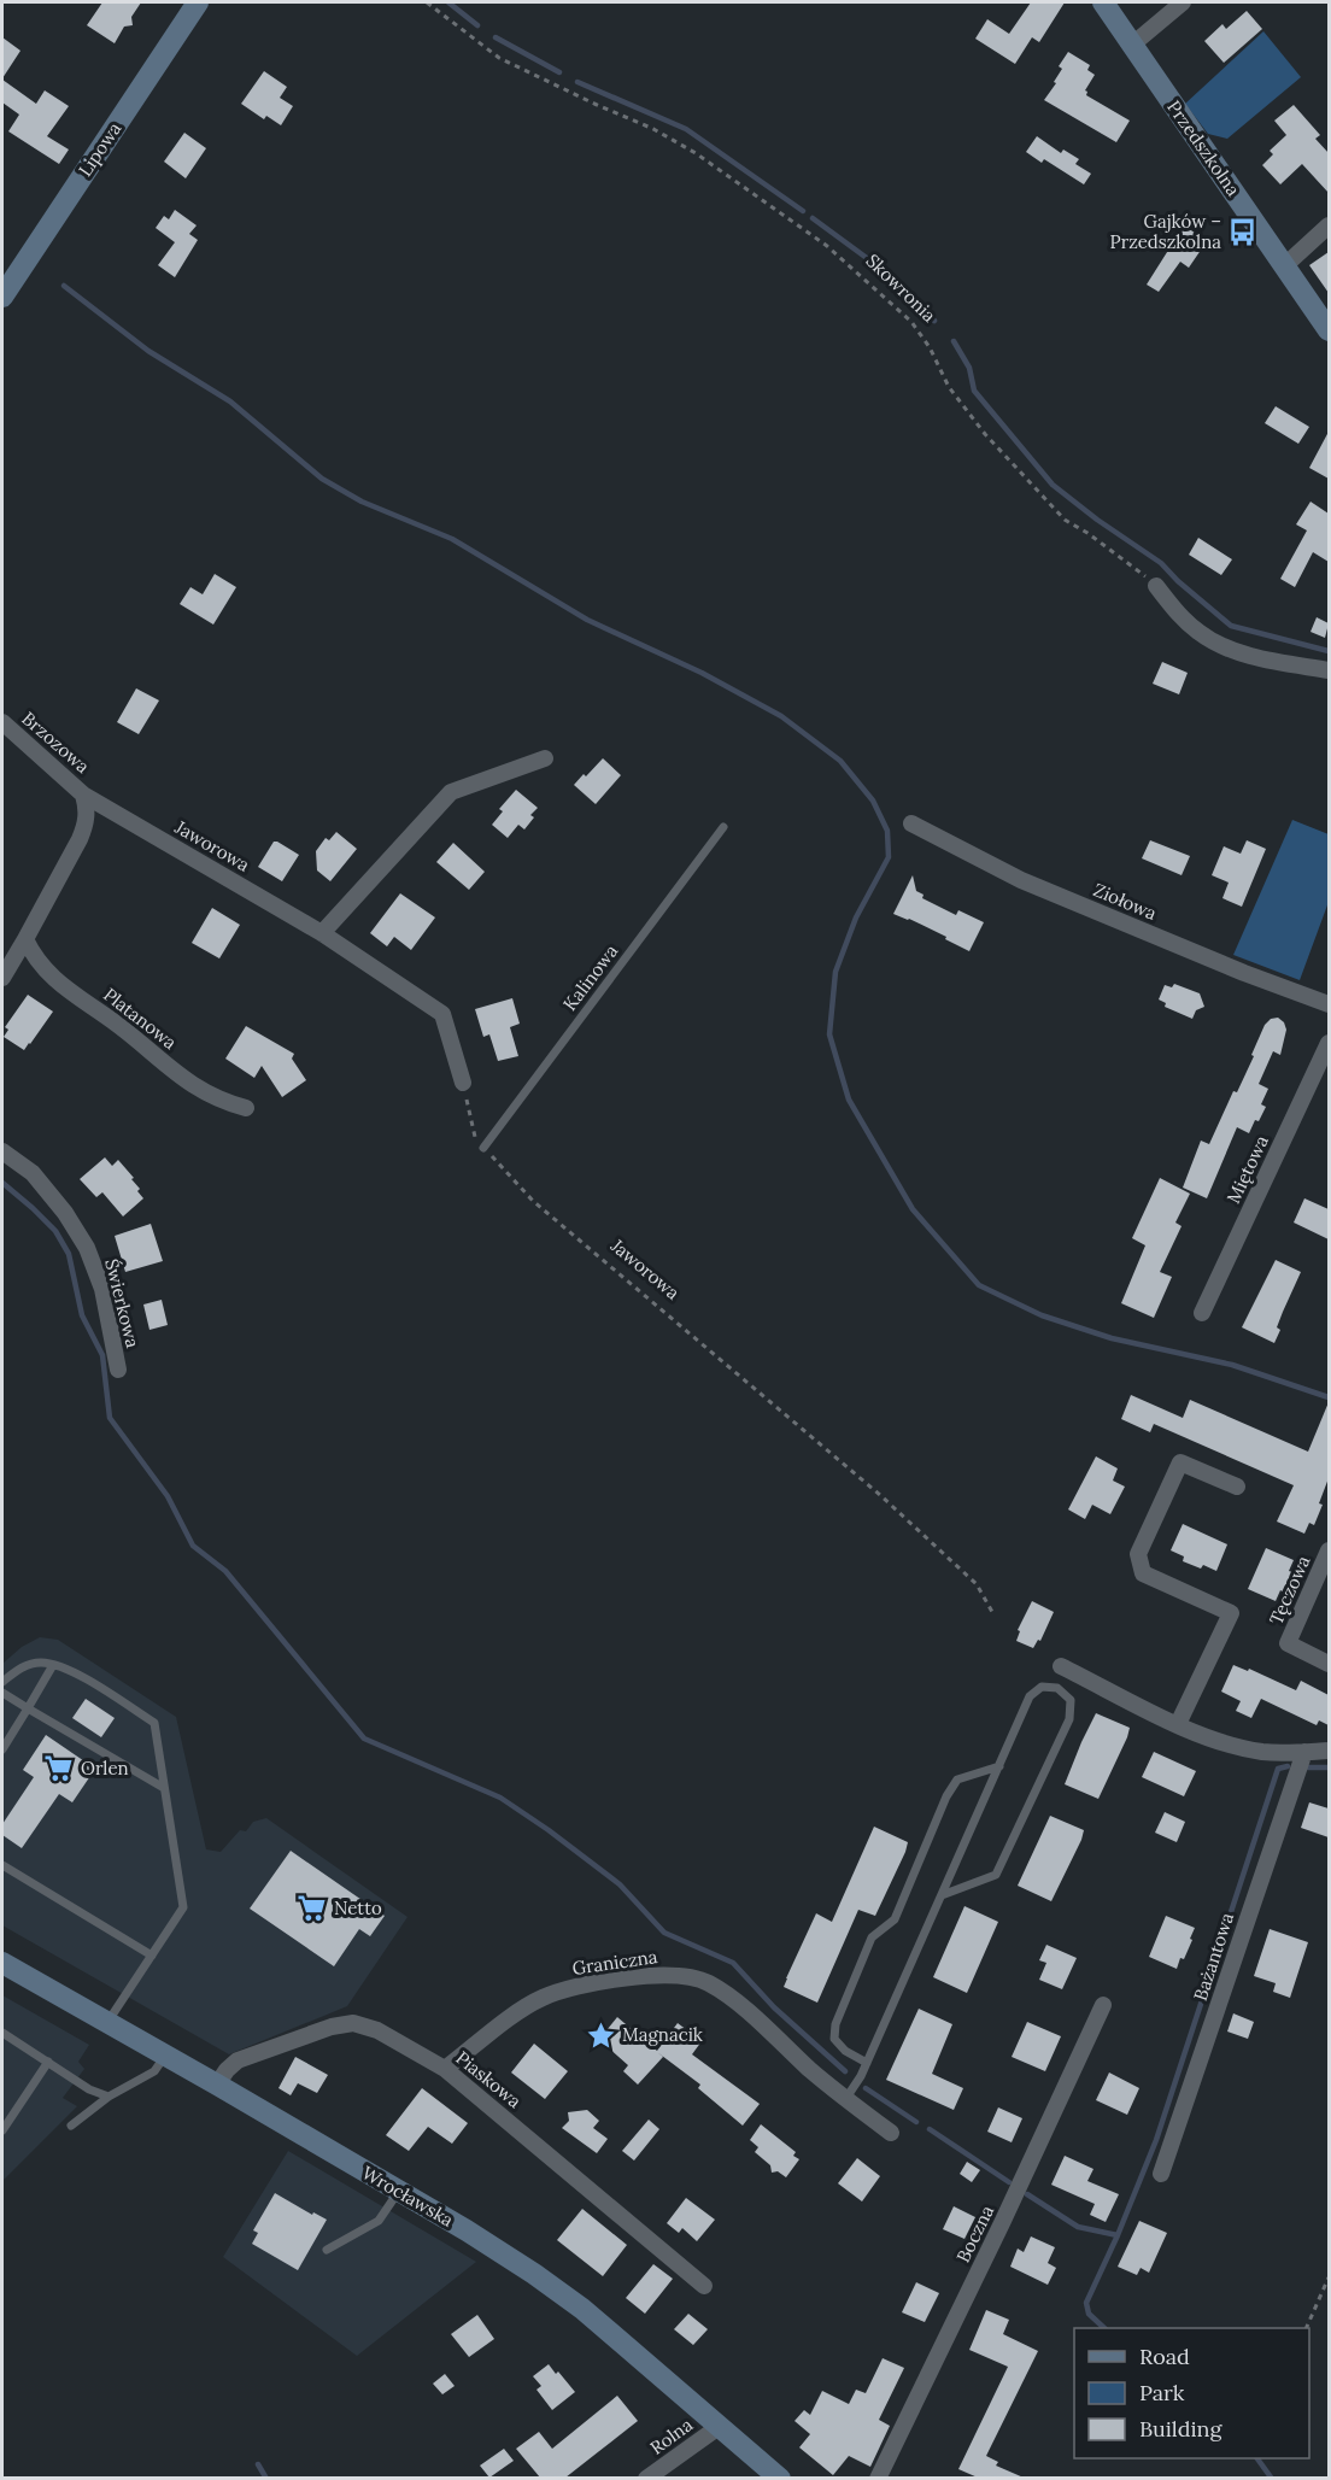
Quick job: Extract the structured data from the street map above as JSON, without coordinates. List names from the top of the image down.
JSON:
{
  "streets": {
    "main road": ["Przedszkolna", "Lipowa", "Wrocławska"],
    "street": [
      "Brzozowa",
      "Jaworowa",
      "Ziołowa",
      "Platanowa",
      "Miętowa",
      "Świerkowa",
      "Tęczowa",
      "Bażantowa",
      "Graniczna",
      "Piaskowa",
      "Boczna",
      "Rolna"
    ],
    "lane": ["Kalinowa"],
    "path": ["Skowronia"]
  },
  "crossings": [
    ["Brzozowa", "Jaworowa"],
    ["Jaworowa", "Kalinowa"],
    ["Graniczna", "Piaskowa"],
    ["Piaskowa", "Wrocławska"],
    ["Wrocławska", "Rolna"]
  ],
  "places": {
    "bus stop": ["Gajków – Przedszkolna"],
    "supermarket": ["Orlen", "Netto"],
    "place": ["Magnacik"]
  },
  "legend": ["Road", "Park", "Building"]
}
